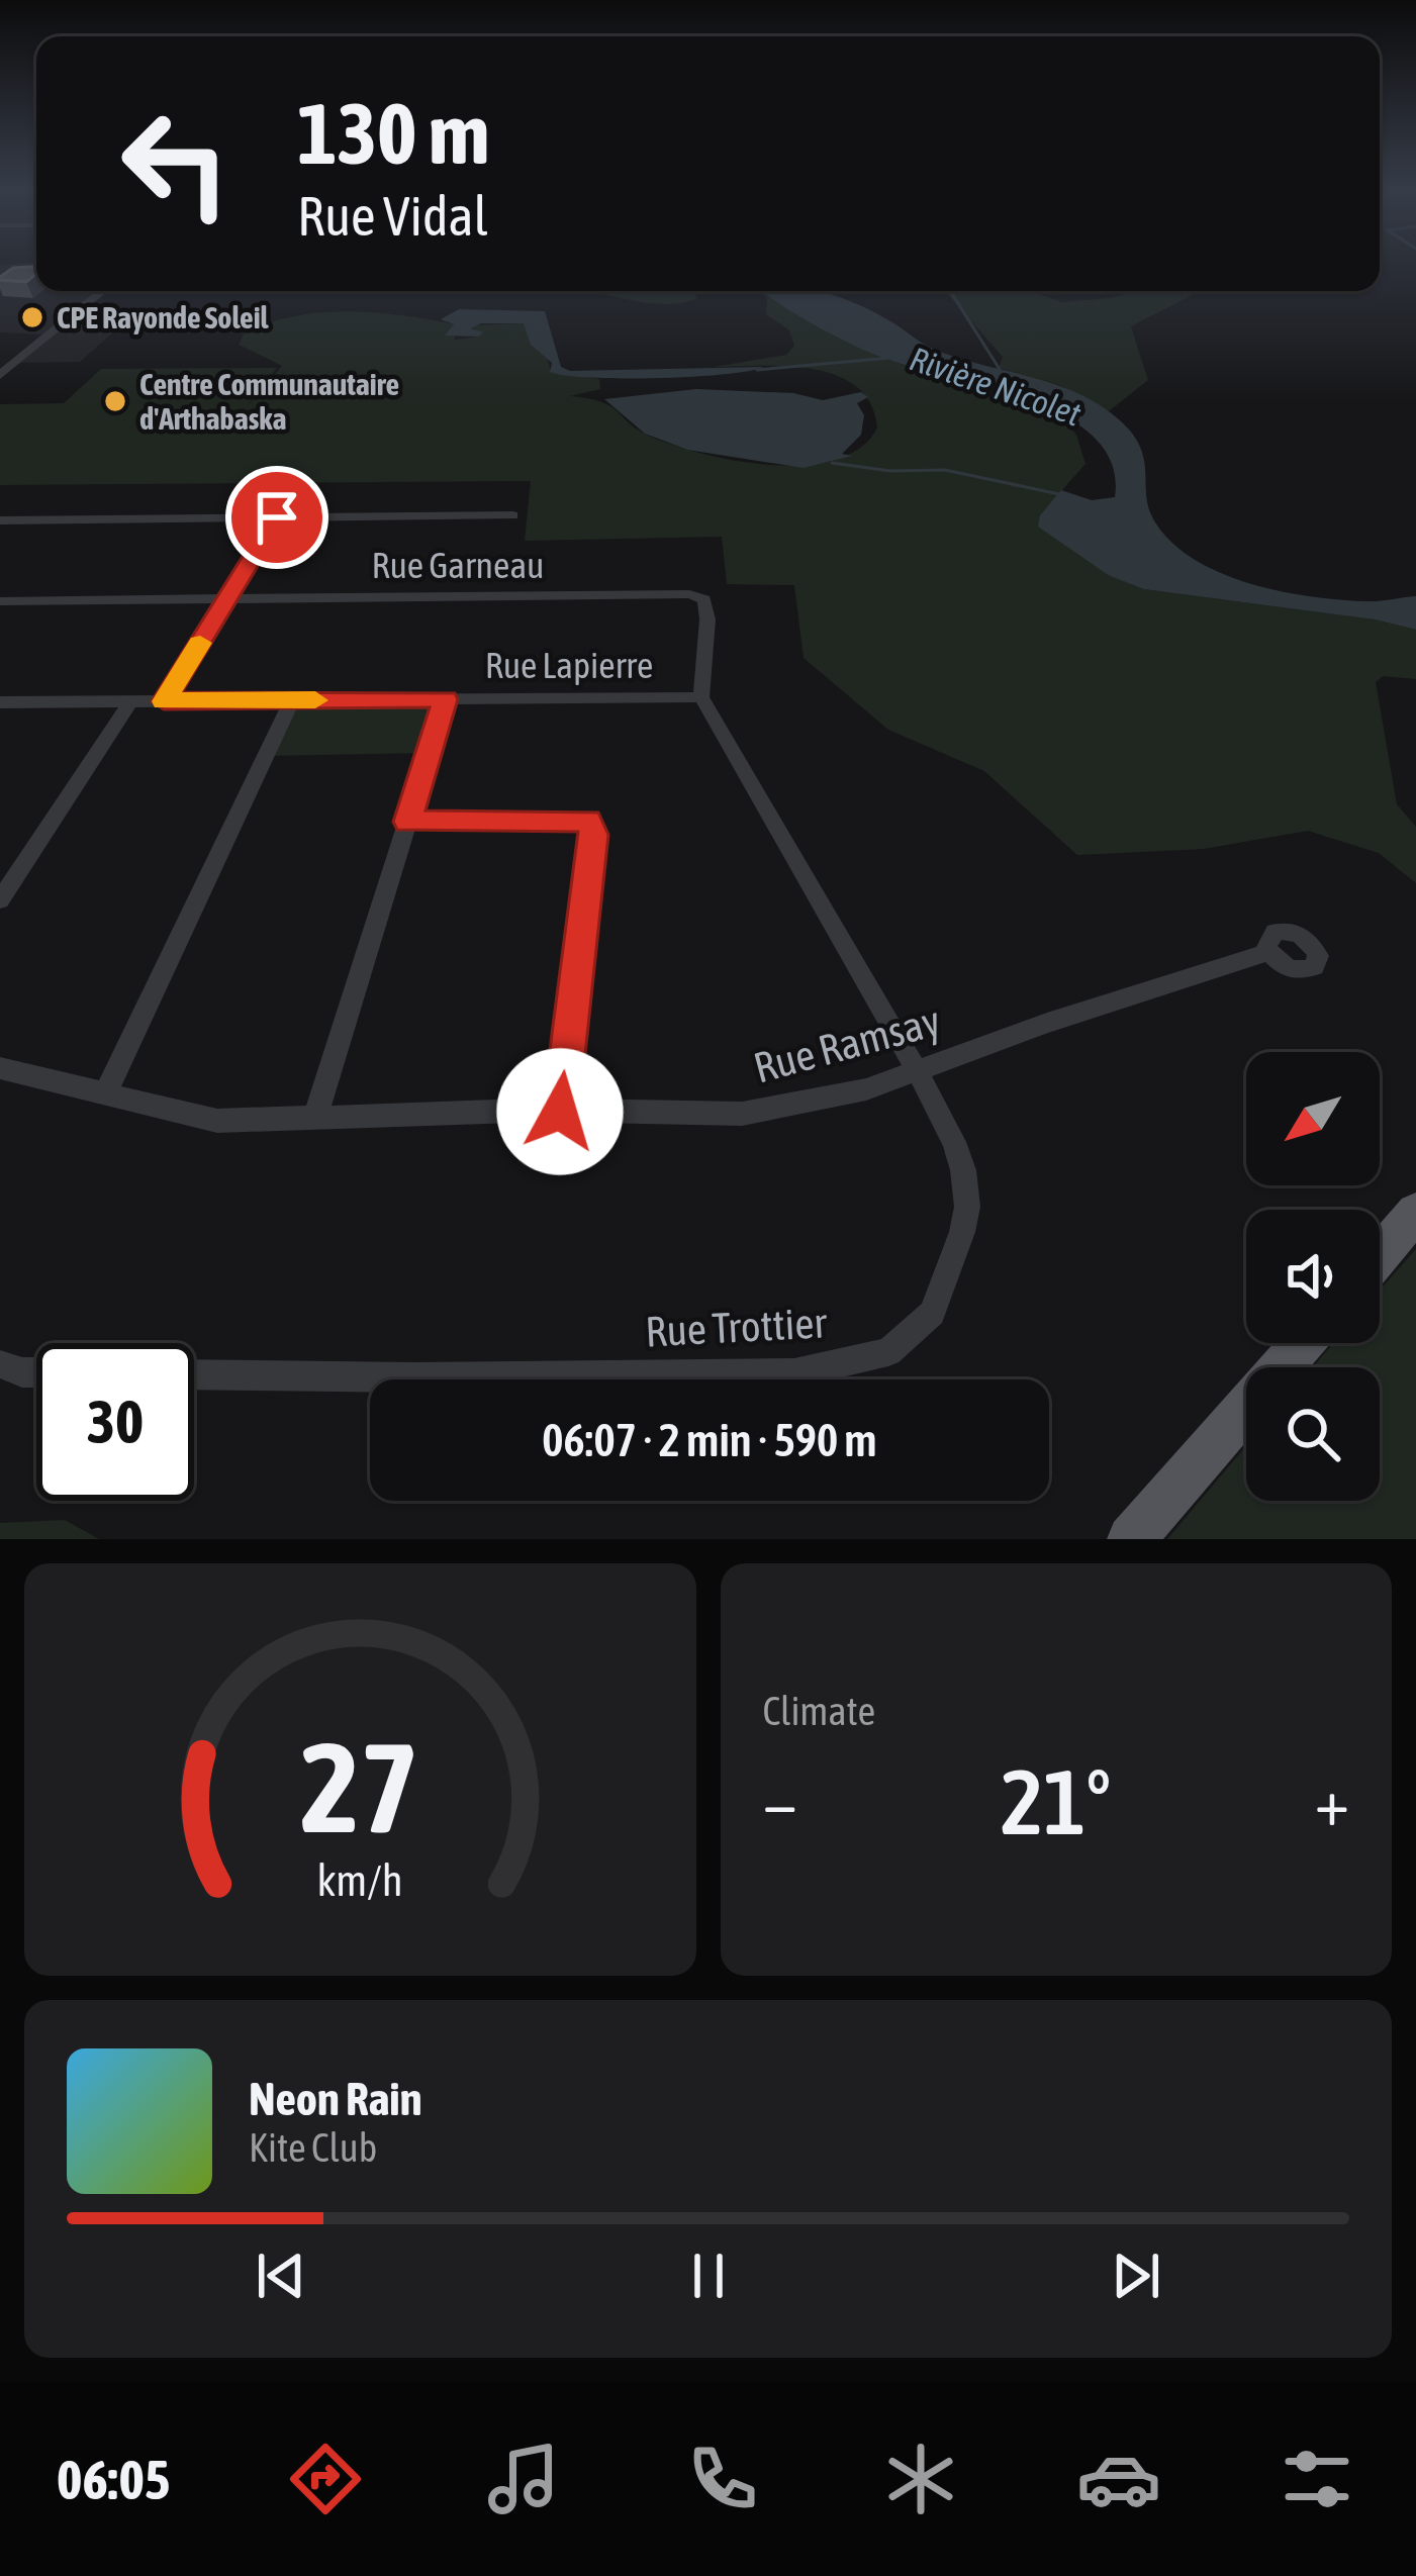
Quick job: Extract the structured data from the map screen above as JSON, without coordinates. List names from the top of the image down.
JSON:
{
  "streets": {
    "street": [
      "Rue Garneau",
      "Rue Lapierre",
      "Rue Ramsay",
      "Rue Trottier"
    ]
  },
  "crossings": [
    ["Rue Garneau", "Rue Lapierre"],
    ["Rue Garneau", "Rue Trottier"],
    ["Rue Lapierre", "Rue Trottier"],
    ["Rue Ramsay", "Rue Trottier"]
  ],
  "water": ["Rivière Nicolet"],
  "places": ["CPE Rayonde Soleil", "Centre Communautaire d'Arthabaska"],
  "north": "bottom left",
  "page": {
    "turn": ["130 m", "Rue Vidal"],
    "limit": "30",
    "trip": "06:07 · 2 min · 590 m",
    "tile": "Climate",
    "heat": ["−", "21°", "+"],
    "song": ["Neon Rain", "Kite Club"],
    "tabs": "06:05",
    "gauge": ["27", "km/h"]
  }
}
